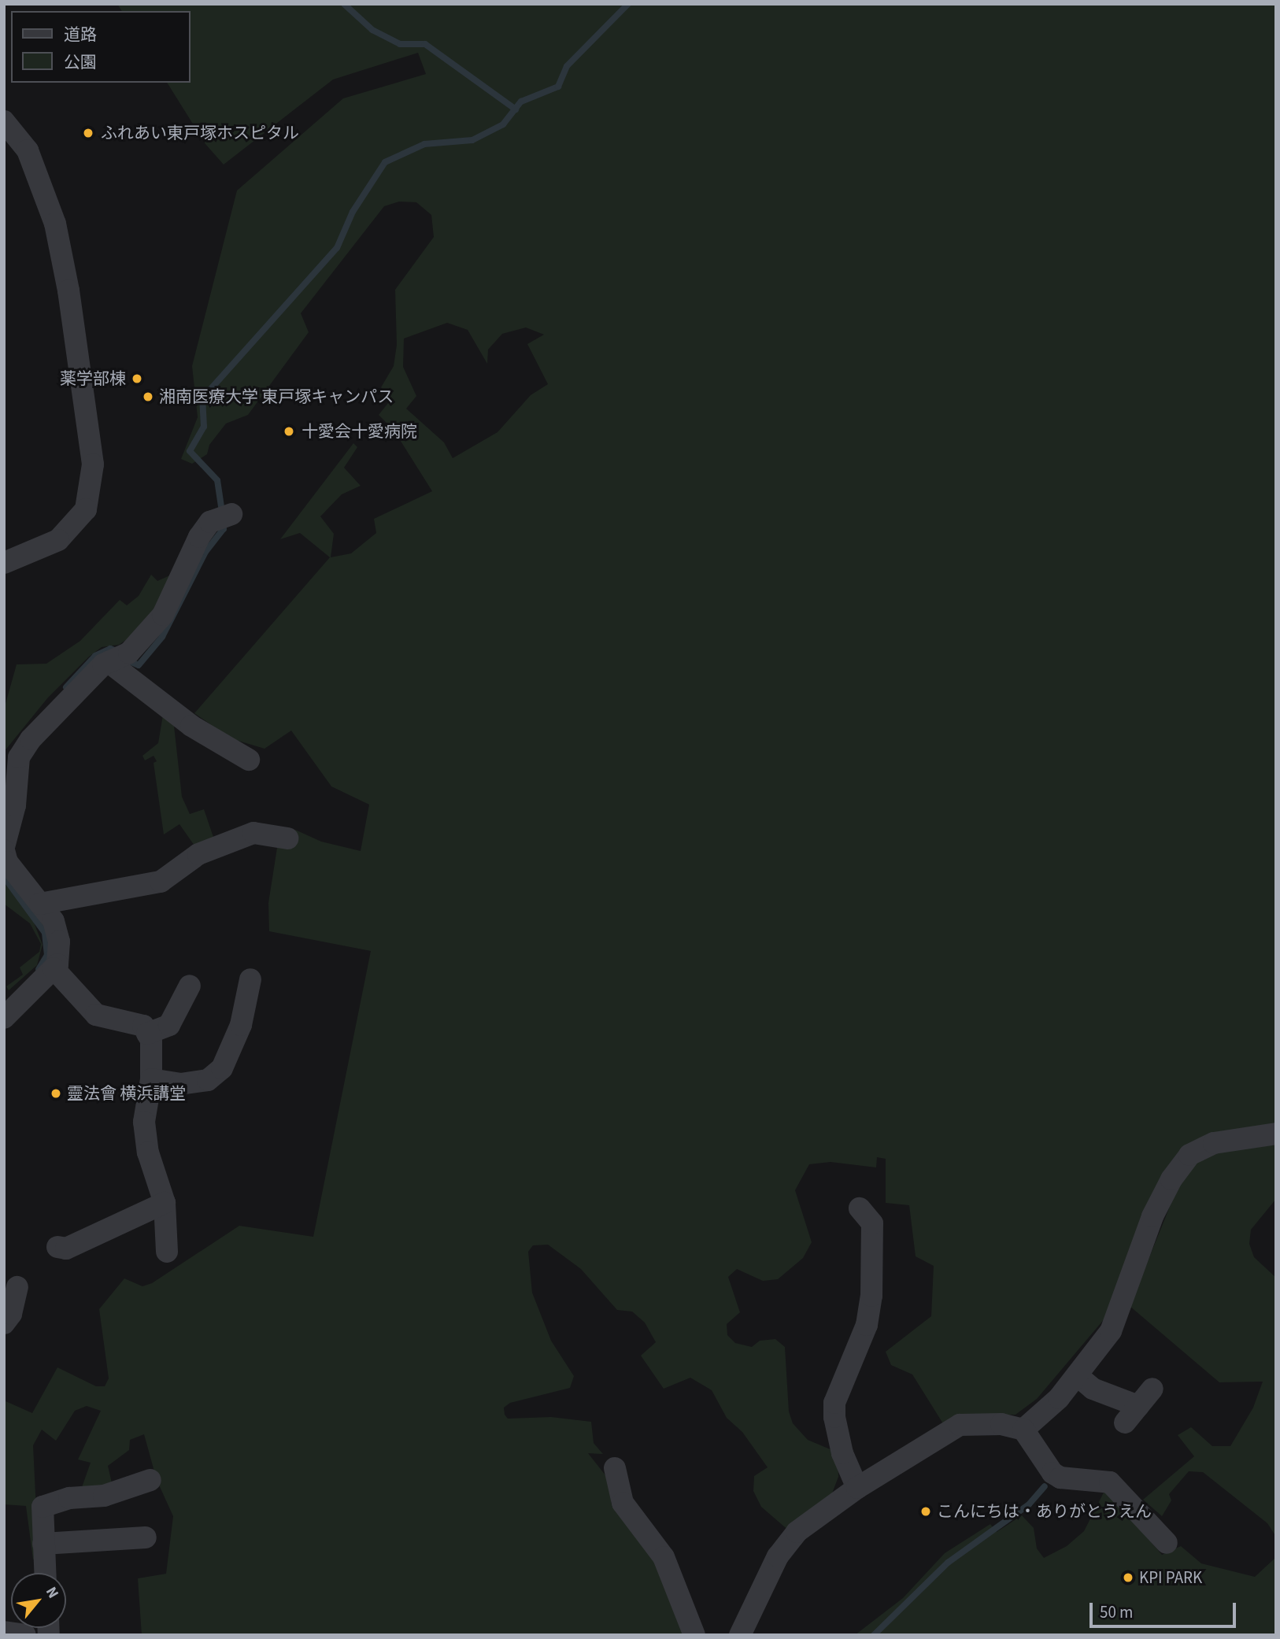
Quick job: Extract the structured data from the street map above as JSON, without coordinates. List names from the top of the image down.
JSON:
{
  "places": [
    "ふれあい東戸塚ホスピタル",
    "薬学部棟",
    "湘南医療大学 東戸塚キャンパス",
    "十愛会十愛病院",
    "靈法會 横浜講堂",
    "こんにちは・ありがとうえん",
    "KPI PARK"
  ],
  "legend": ["道路", "公園"],
  "scale_bar": "50 m",
  "north": "top right"
}
